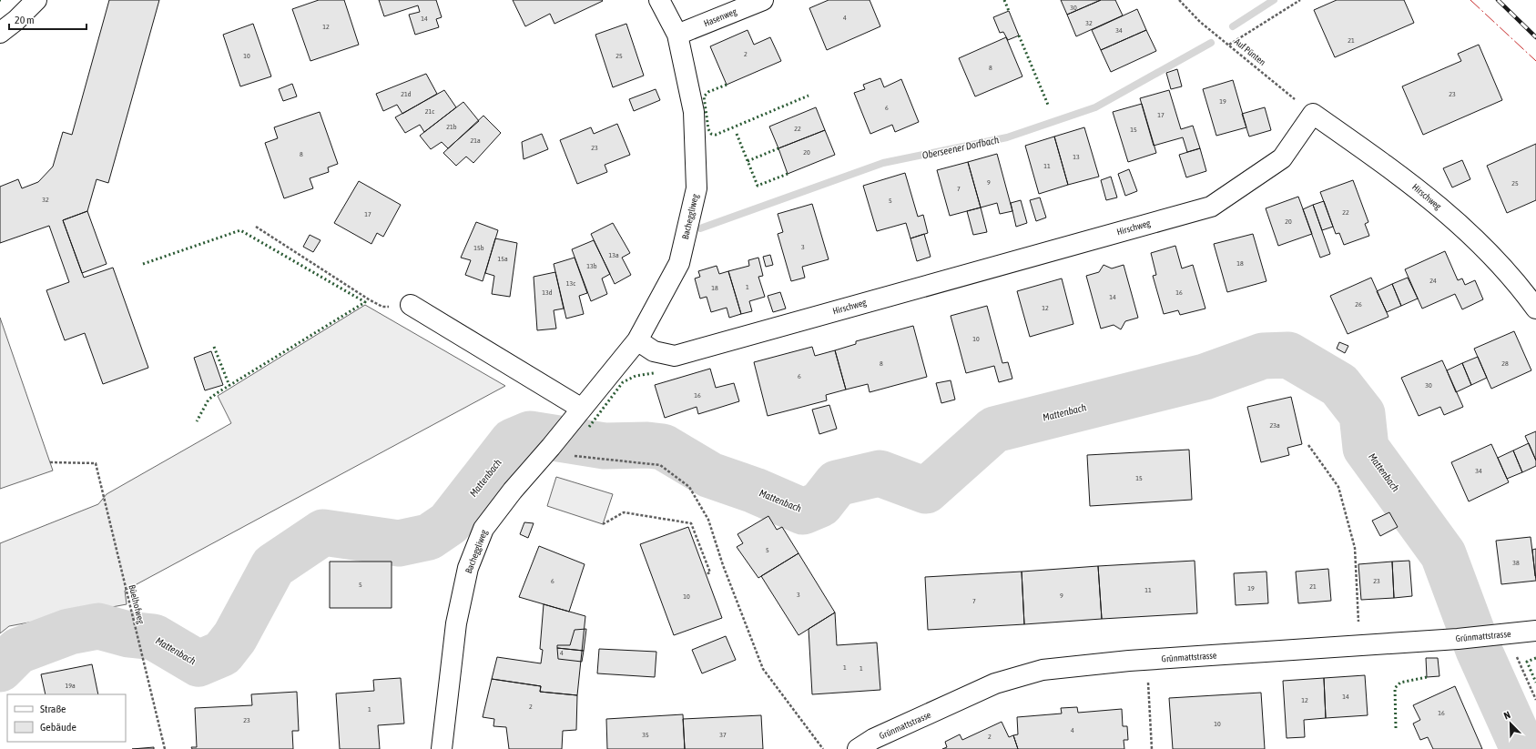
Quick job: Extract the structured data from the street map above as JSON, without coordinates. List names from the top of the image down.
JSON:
{
  "streets": {
    "street": [
      "Hasenweg",
      "Hirschweg",
      "Bacheggliweg",
      "Grünmattstrasse"
    ],
    "path": ["Auf Pünten", "Büelhofweg"]
  },
  "crossings": [
    ["Hasenweg", "Bacheggliweg"],
    ["Auf Pünten", "Hirschweg"],
    ["Hirschweg", "Bacheggliweg"]
  ],
  "water": ["Oberseener Dorfbach", "Mattenbach"],
  "house_numbers": [
    "30",
    "4",
    "14",
    "32",
    "12",
    "34",
    "21",
    "2",
    "10",
    "25",
    "8",
    "21d",
    "23",
    "19",
    "6",
    "21c",
    "17",
    "21b",
    "22",
    "15",
    "21a",
    "23",
    "20",
    "8",
    "13",
    "11",
    "9",
    "25",
    "7",
    "32",
    "5",
    "22",
    "17",
    "20",
    "3",
    "15b",
    "13a",
    "15a",
    "18",
    "13b",
    "24",
    "13c",
    "1",
    "18",
    "13d",
    "16",
    "14",
    "26",
    "12",
    "10",
    "8",
    "28",
    "6",
    "30",
    "16",
    "23a",
    "34",
    "15",
    "5",
    "38",
    "6",
    "23",
    "5",
    "21",
    "19",
    "11",
    "3",
    "9",
    "10",
    "7",
    "4",
    "1",
    "1",
    "19a",
    "14",
    "12",
    "2",
    "1",
    "16",
    "23",
    "10",
    "4",
    "35",
    "37",
    "2"
  ],
  "legend": ["Straße", "Gebäude"],
  "scale_bar": "20 m",
  "north": "top left"
}
